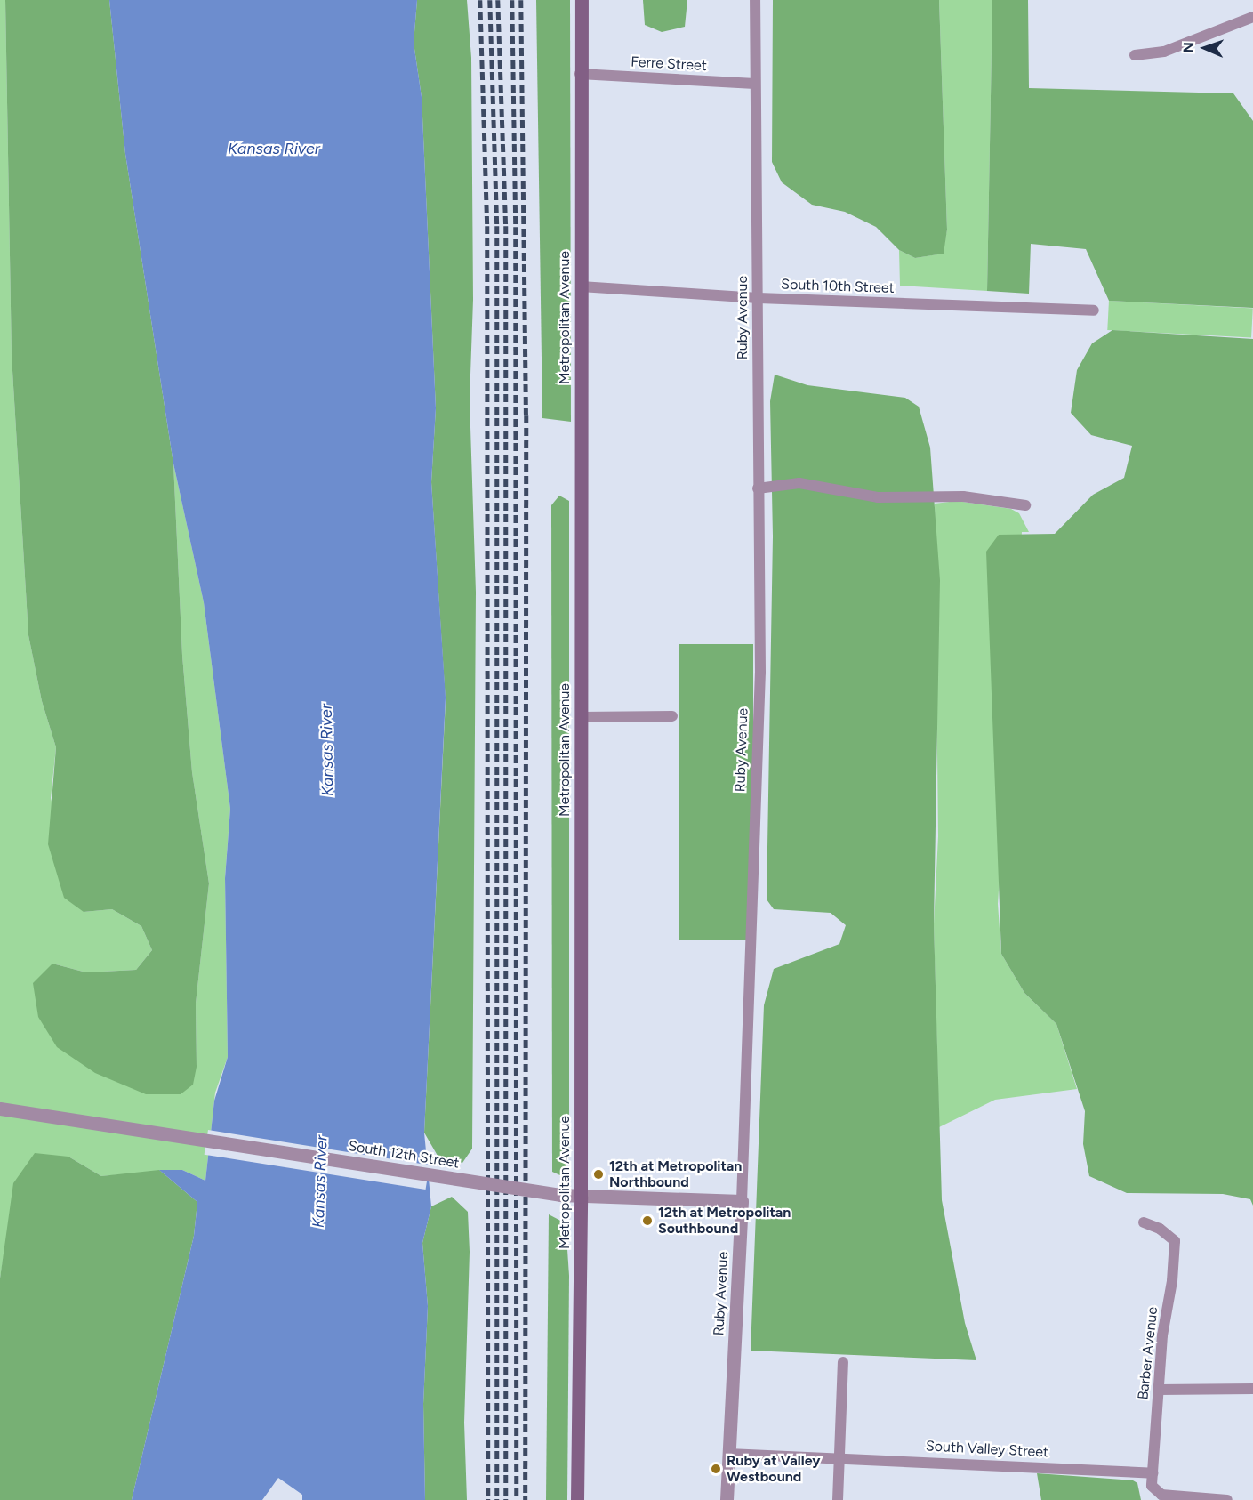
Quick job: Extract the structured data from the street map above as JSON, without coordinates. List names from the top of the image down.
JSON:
{
  "streets": {
    "main road": ["Metropolitan Avenue"],
    "street": [
      "Ferre Street",
      "South 10th Street",
      "Ruby Avenue",
      "South 12th Street",
      "Barber Avenue",
      "South Valley Street"
    ]
  },
  "crossings": [
    ["Ferre Street", "Metropolitan Avenue"],
    ["Ferre Street", "Ruby Avenue"],
    ["South 10th Street", "Metropolitan Avenue"],
    ["South 10th Street", "Ruby Avenue"],
    ["Metropolitan Avenue", "South 12th Street"],
    ["Ruby Avenue", "South 12th Street"],
    ["Ruby Avenue", "South Valley Street"],
    ["Barber Avenue", "South Valley Street"]
  ],
  "water": ["Kansas River"],
  "places": ["12th at Metropolitan Northbound", "12th at Metropolitan Southbound", "Ruby at Valley Westbound"],
  "north": "left"
}
